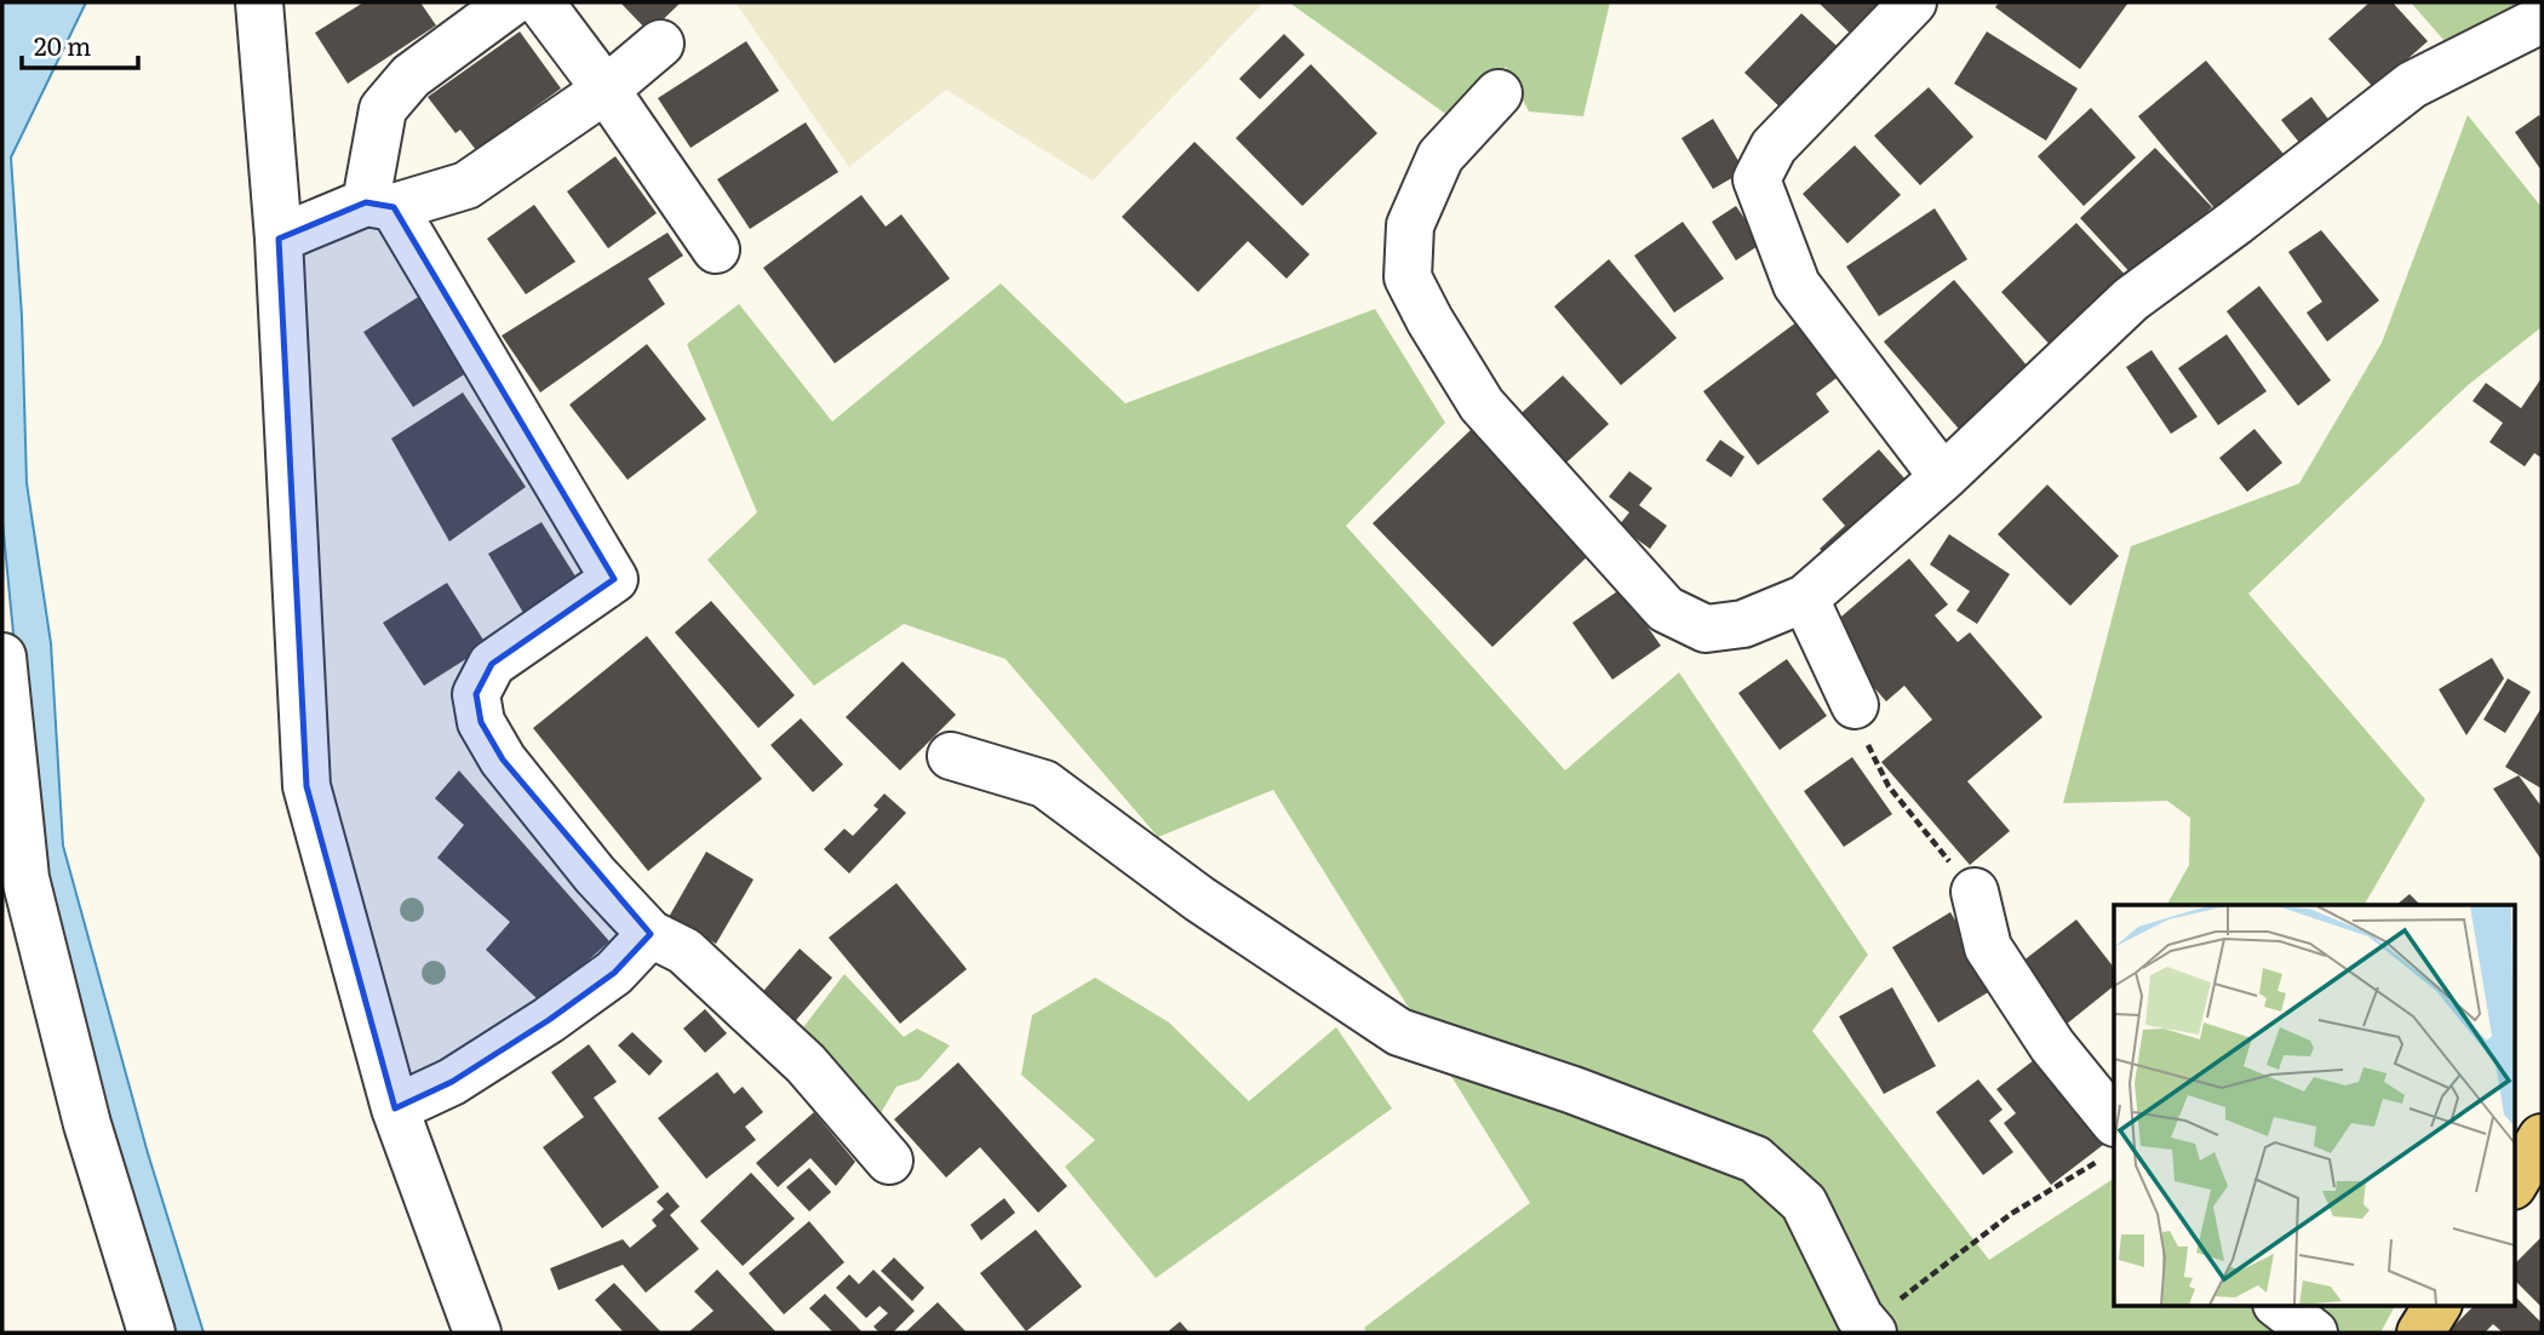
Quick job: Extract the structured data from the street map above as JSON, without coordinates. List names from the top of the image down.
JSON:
{
  "scale_bar": "20 m"
}
